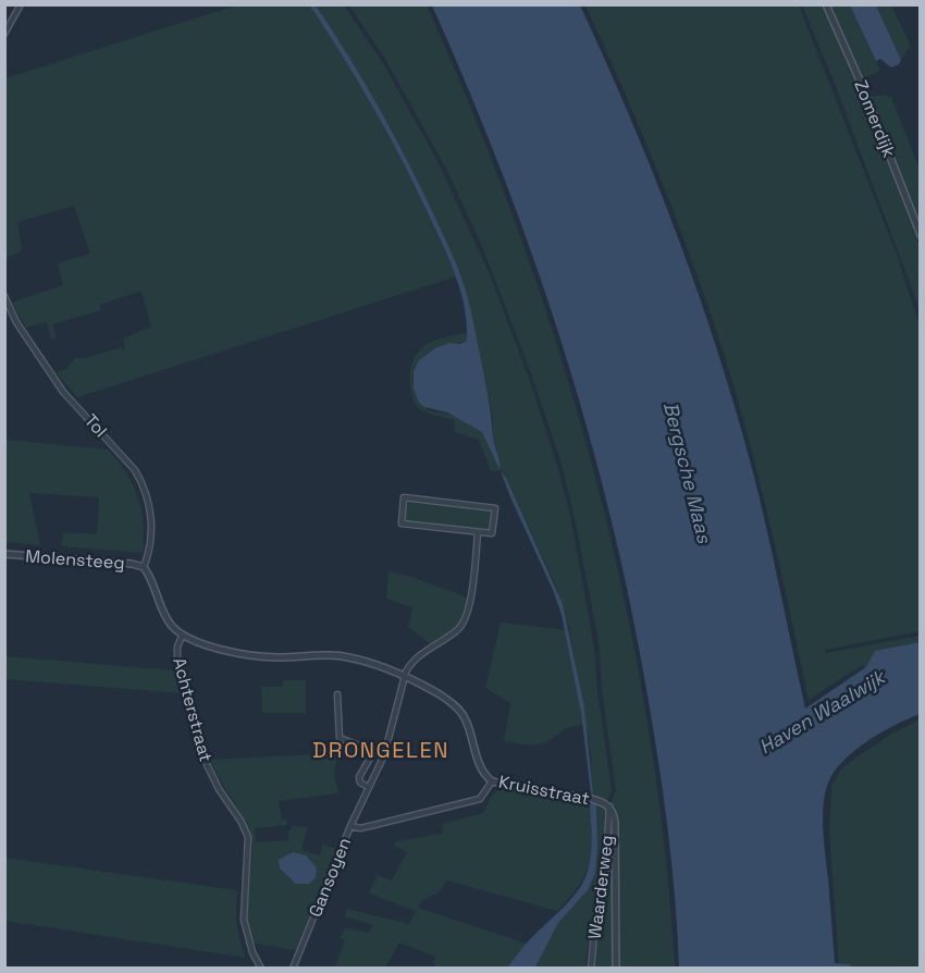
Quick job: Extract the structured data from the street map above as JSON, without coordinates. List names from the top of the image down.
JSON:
{
  "streets": {
    "street": [
      "Zomerdijk",
      "Tol",
      "Molensteeg",
      "Achterstraat",
      "Kruisstraat",
      "Gansoyen",
      "Waarderweg"
    ]
  },
  "crossings": [
    ["Tol", "Molensteeg"],
    ["Tol", "Kruisstraat"],
    ["Molensteeg", "Kruisstraat"],
    ["Achterstraat", "Kruisstraat"],
    ["Kruisstraat", "Gansoyen"],
    ["Kruisstraat", "Waarderweg"]
  ],
  "districts": ["DRONGELEN"],
  "water": ["Bergsche Maas", "Haven Waalwijk"]
}
